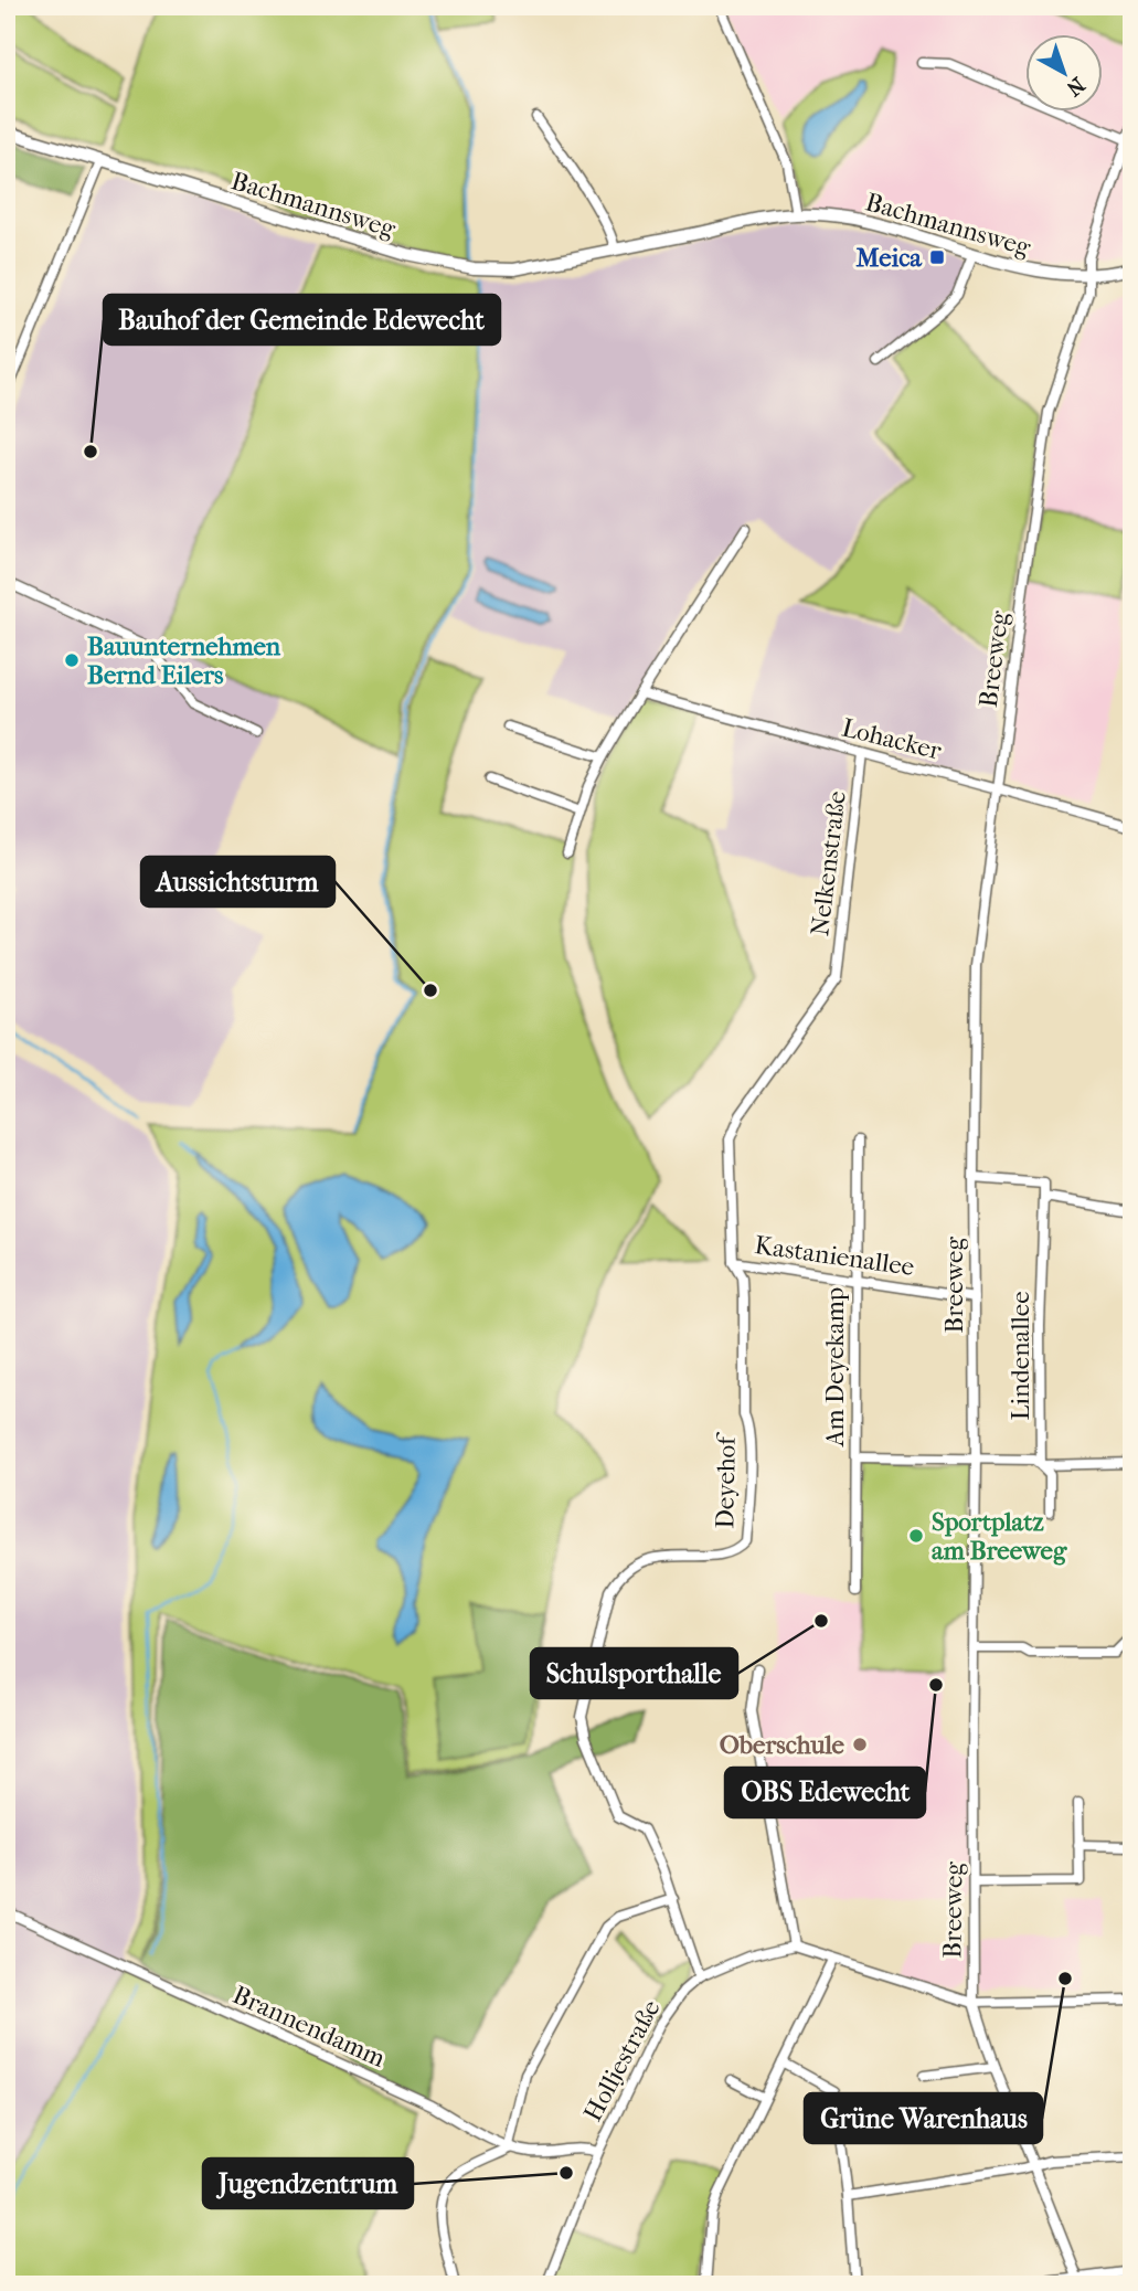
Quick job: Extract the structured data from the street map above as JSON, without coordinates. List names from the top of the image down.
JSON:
{
  "streets": {
    "street": [
      "Bachmannsweg",
      "Breeweg",
      "Lohacker",
      "Nelkenstraße",
      "Kastanienallee",
      "Lindenallee",
      "Am Deyekamp",
      "Deyehof",
      "Brannendamm",
      "Holljestraße"
    ]
  },
  "crossings": [
    ["Bachmannsweg", "Breeweg"],
    ["Breeweg", "Lohacker"],
    ["Breeweg", "Kastanienallee"],
    ["Lohacker", "Nelkenstraße"],
    ["Nelkenstraße", "Deyehof"],
    ["Kastanienallee", "Am Deyekamp"],
    ["Kastanienallee", "Deyehof"],
    ["Deyehof", "Holljestraße"],
    ["Brannendamm", "Holljestraße"]
  ],
  "places": {
    "transit": ["Meica"],
    "other": [
      "Bauhof der Gemeinde Edewecht",
      "Bauunternehmen Bernd Eilers",
      "Aussichtsturm",
      "Sportplatz am Breeweg",
      "Schulsporthalle",
      "OBS Edewecht",
      "Oberschule",
      "Grüne Warenhaus",
      "Jugendzentrum"
    ]
  },
  "north": "bottom right"
}
